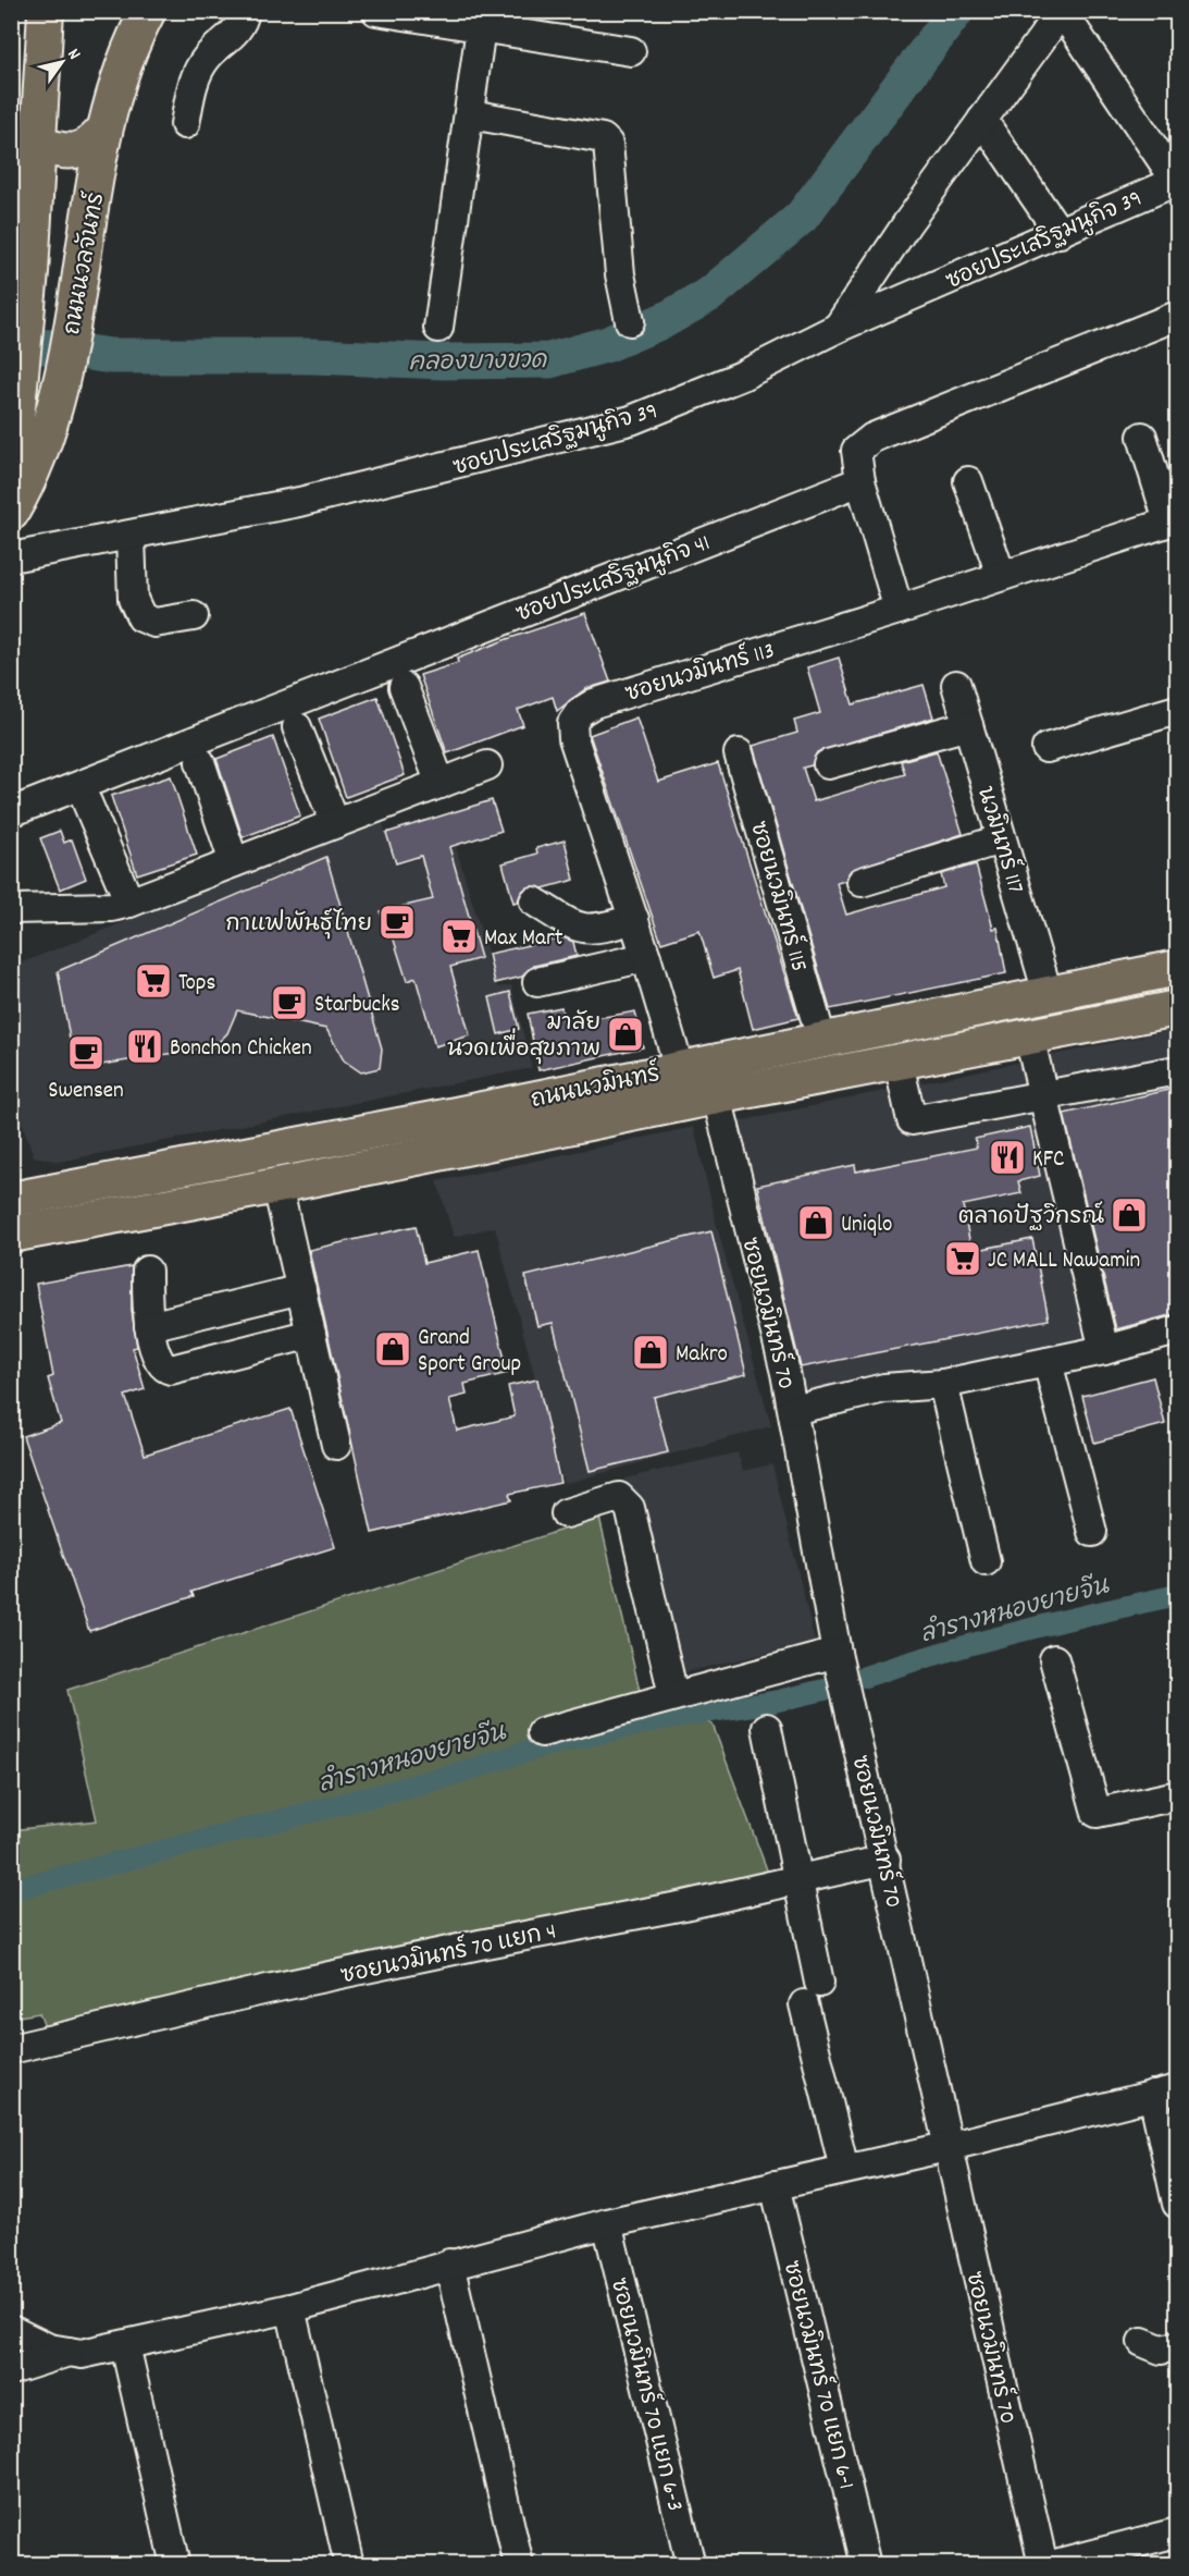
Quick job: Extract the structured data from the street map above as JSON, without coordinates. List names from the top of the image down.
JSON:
{
  "streets": {
    "main road": ["ถนนนวลจันทร์", "ถนนนวมินทร์"],
    "street": [
      "ซอยประเสริฐมนูกิจ 39",
      "ซอยประเสริฐมนูกิจ 41",
      "ซอยนวมินทร์ 113",
      "นวมินทร์ 117",
      "ซอยนวมินทร์ 115",
      "ซอยนวมินทร์ 70",
      "ซอยนวมินทร์ 70 แยก 4",
      "ซอยนวมินทร์ 70 แยก 6-1",
      "ซอยนวมินทร์ 70 แยก 6-3"
    ]
  },
  "crossings": [
    ["ซอยนวมินทร์ 113", "ถนนนวมินทร์"],
    ["นวมินทร์ 117", "ถนนนวมินทร์"],
    ["ซอยนวมินทร์ 115", "ถนนนวมินทร์"],
    ["ถนนนวมินทร์", "ซอยนวมินทร์ 70"],
    ["ซอยนวมินทร์ 70", "ซอยนวมินทร์ 70 แยก 4"]
  ],
  "water": ["คลองบางขวด", "ลำรางหนองยายจีน"],
  "places": {
    "cafe": ["กาแฟพันธุ์ไทย", "Starbucks", "Swensen"],
    "supermarket": ["Max Mart", "Tops", "JC MALL Nawamin"],
    "shop": [
      "มาลัย นวดเพื่อสุขภาพ",
      "ตลาดปัฐวิกรณ์",
      "Uniqlo",
      "Grand Sport Group",
      "Makro"
    ],
    "restaurant": ["Bonchon Chicken", "KFC"]
  },
  "north": "top right"
}
